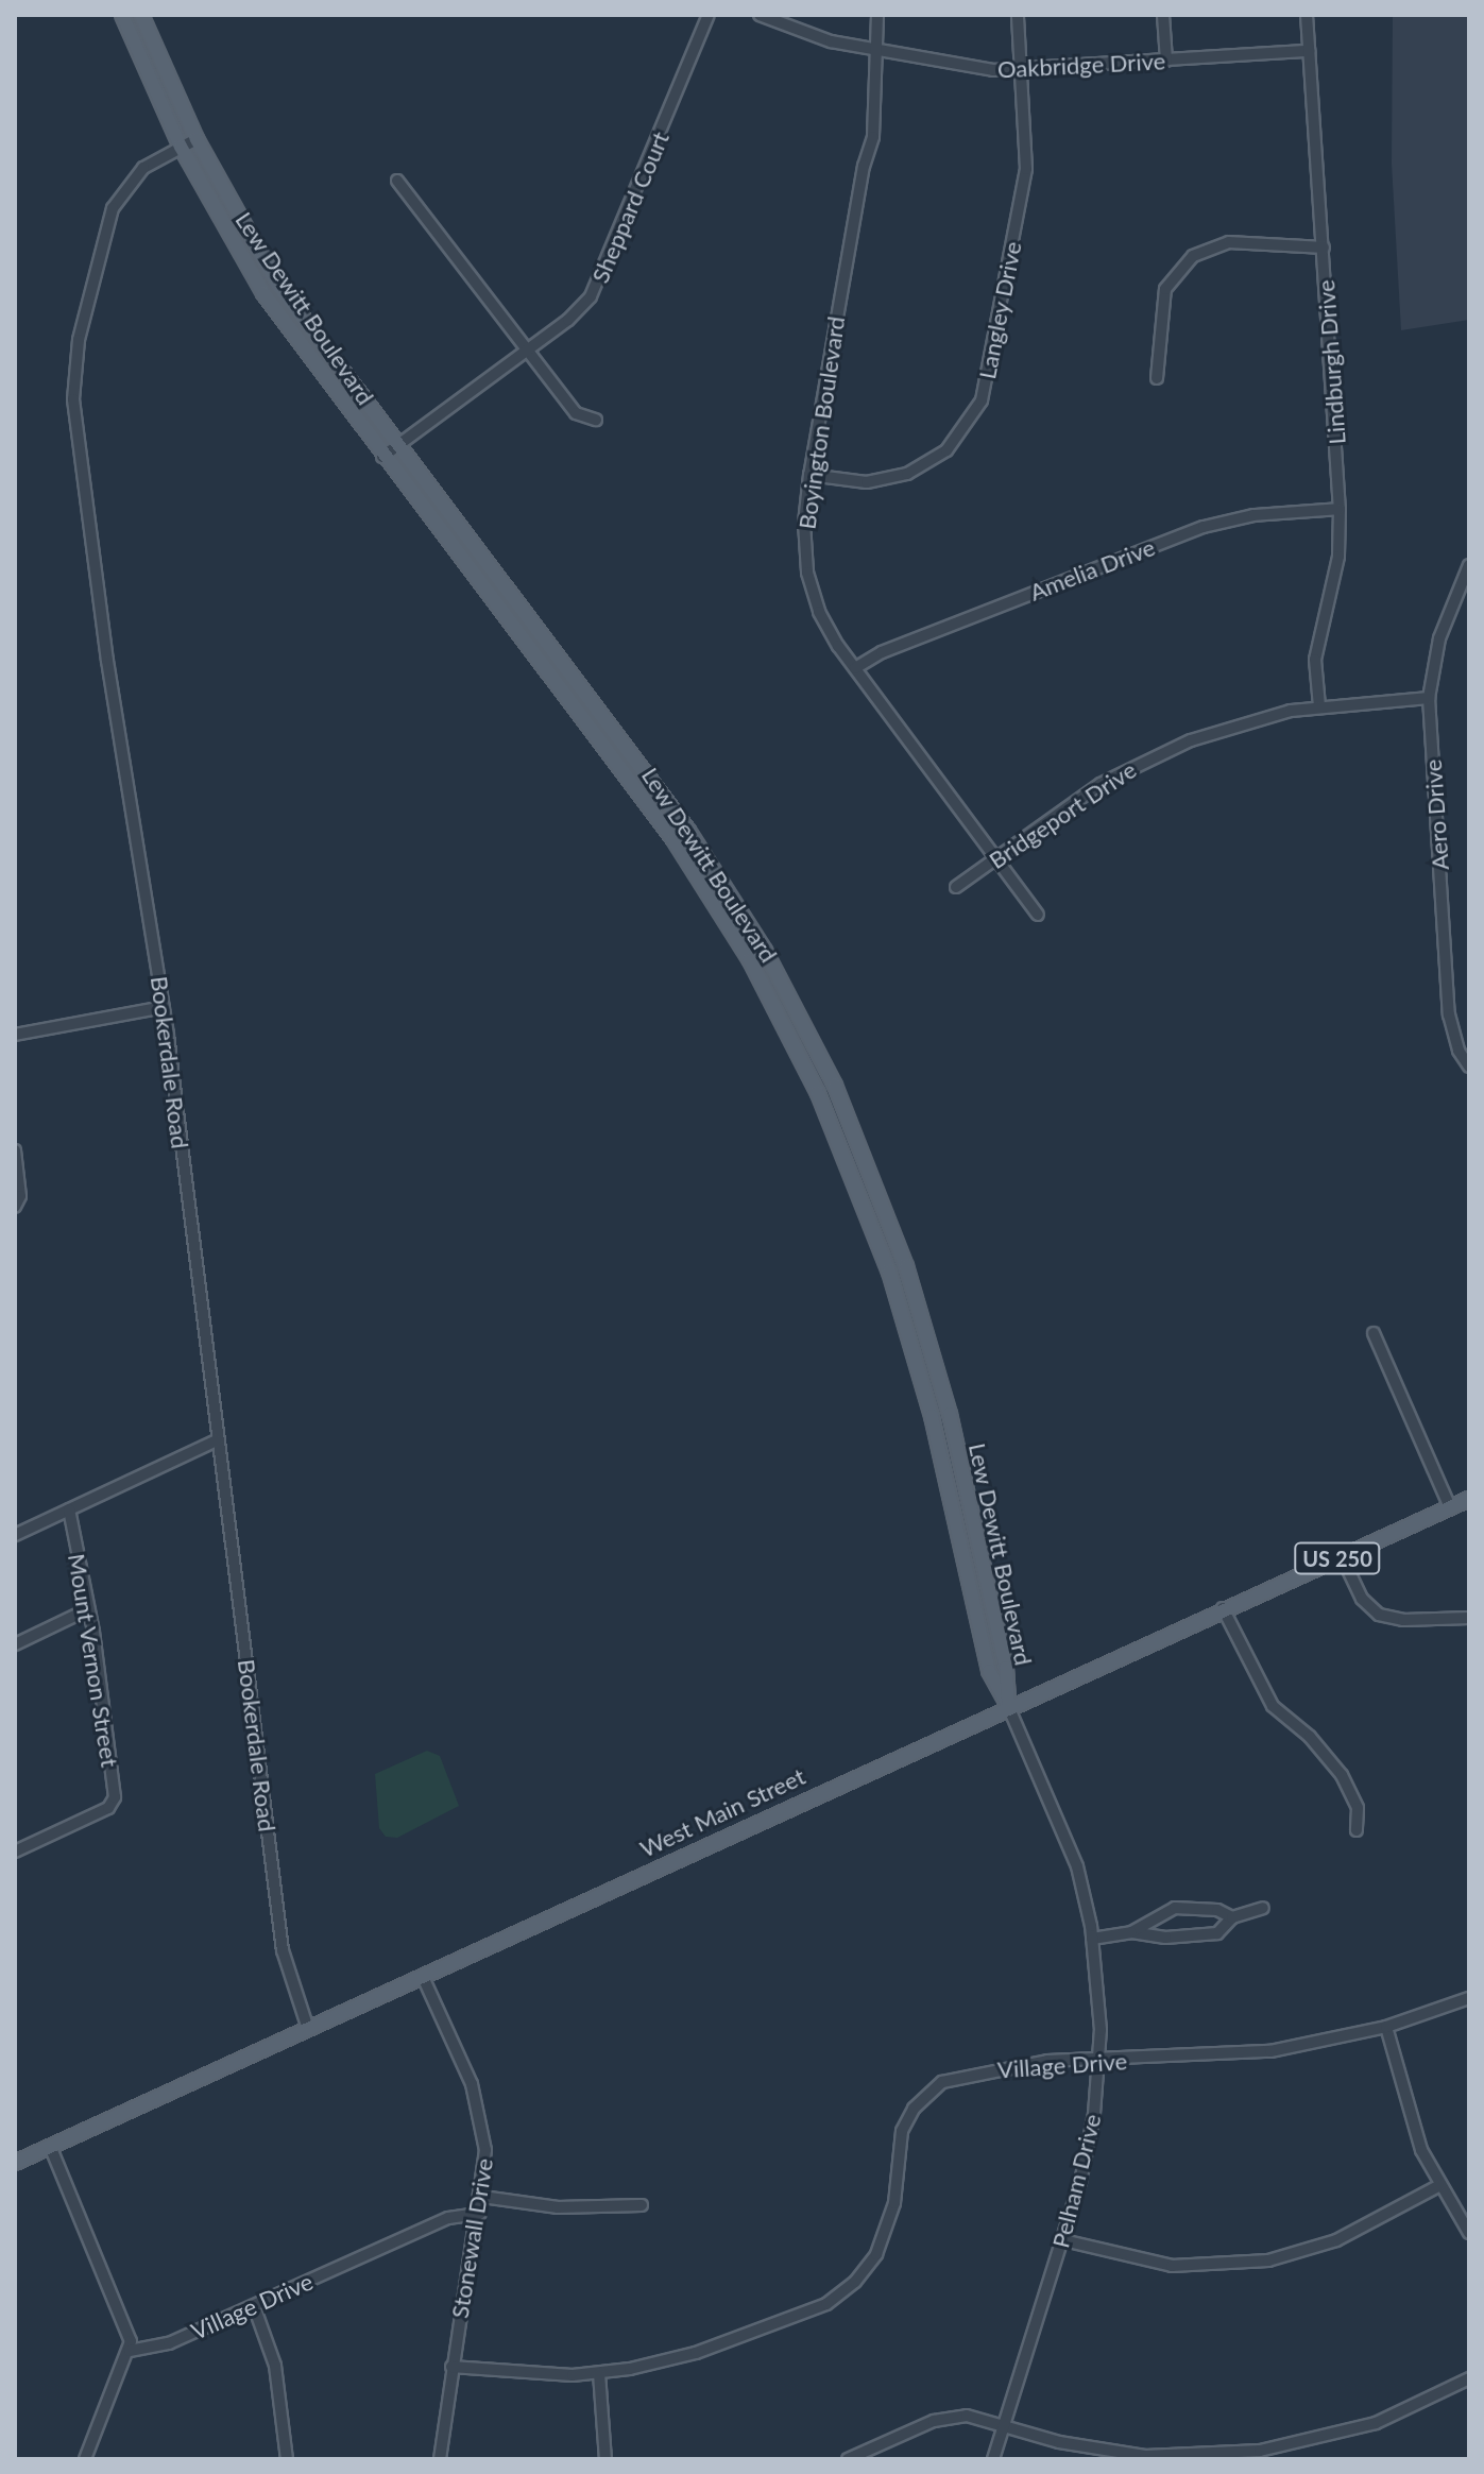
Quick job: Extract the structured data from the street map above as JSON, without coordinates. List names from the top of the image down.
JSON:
{
  "streets": {
    "main road": ["Lew Dewitt Boulevard", "US 250", "West Main Street"],
    "street": [
      "Oakbridge Drive",
      "Sheppard Court",
      "Langley Drive",
      "Lindburgh Drive",
      "Boyington Boulevard",
      "Amelia Drive",
      "Bridgeport Drive",
      "Aero Drive",
      "Bookerdale Road",
      "Mount Vernon Street",
      "Village Drive",
      "Pelham Drive",
      "Stonewall Drive"
    ]
  },
  "crossings": [
    ["Oakbridge Drive", "Langley Drive"],
    ["Oakbridge Drive", "Lindburgh Drive"],
    ["Oakbridge Drive", "Boyington Boulevard"],
    ["Sheppard Court", "Lew Dewitt Boulevard"],
    ["Lew Dewitt Boulevard", "Bookerdale Road"],
    ["Lew Dewitt Boulevard", "West Main Street"],
    ["Lew Dewitt Boulevard", "Pelham Drive"],
    ["Langley Drive", "Boyington Boulevard"],
    ["Lindburgh Drive", "Amelia Drive"],
    ["Lindburgh Drive", "Bridgeport Drive"],
    ["Boyington Boulevard", "Amelia Drive"],
    ["Boyington Boulevard", "Bridgeport Drive"],
    ["Bookerdale Road", "West Main Street"],
    ["US 250", "West Main Street"],
    ["West Main Street", "Pelham Drive"],
    ["West Main Street", "Stonewall Drive"],
    ["Village Drive", "Pelham Drive"],
    ["Village Drive", "Stonewall Drive"]
  ]
}
